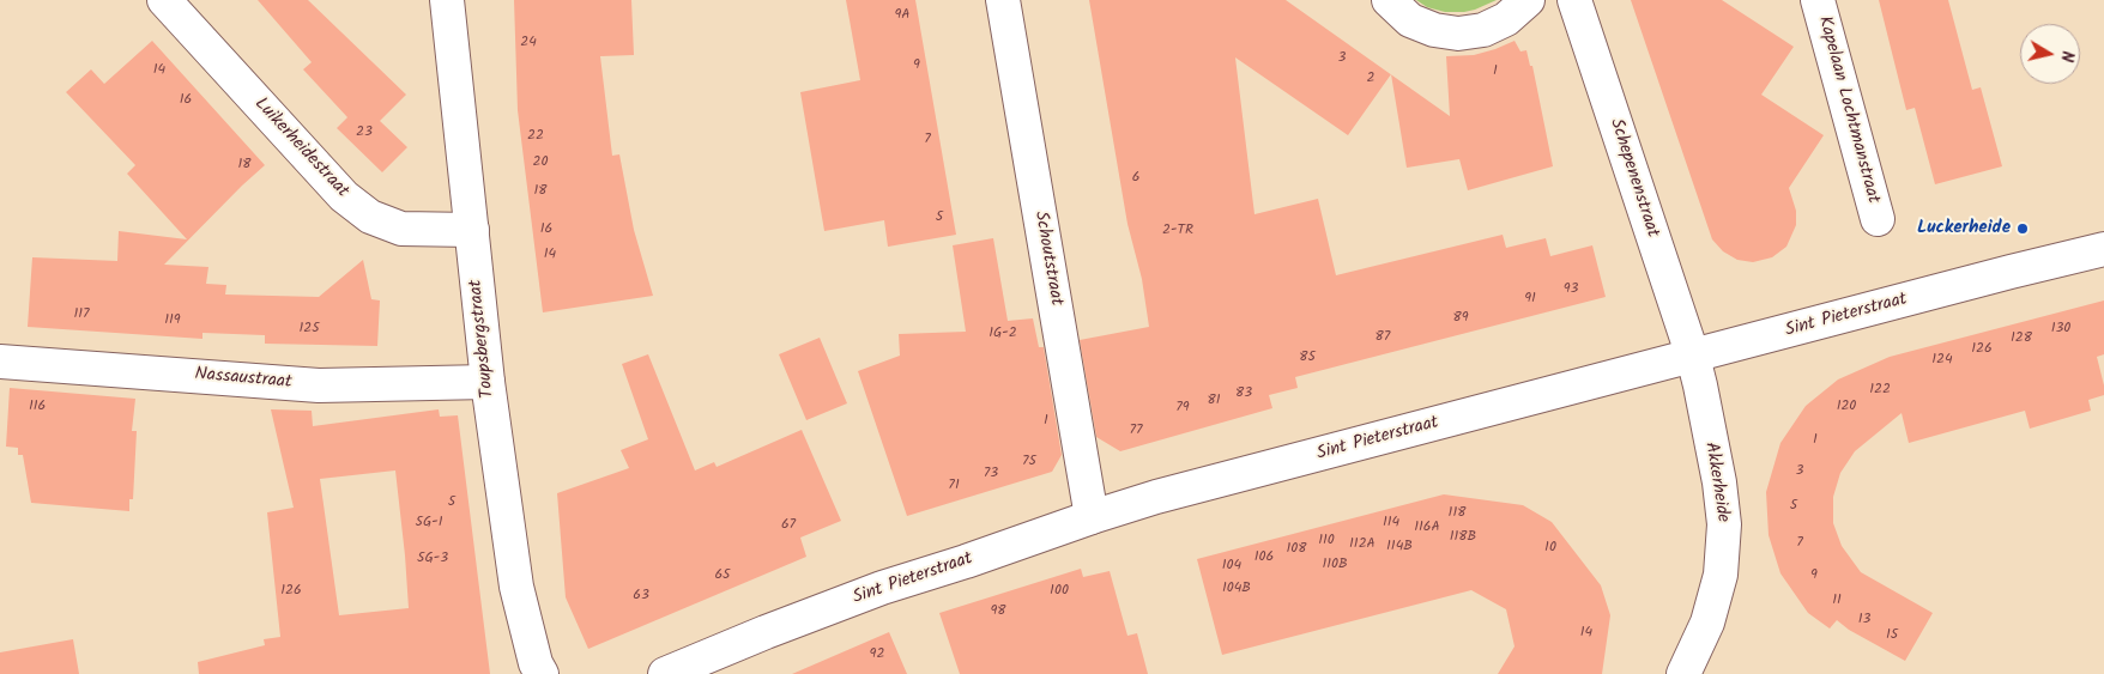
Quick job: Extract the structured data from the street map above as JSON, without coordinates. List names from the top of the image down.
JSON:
{
  "streets": {
    "street": [
      "Kapelaan Lochtmanstraat",
      "Luikerheidestraat",
      "Schepenenstraat",
      "Schoutstraat",
      "Sint Pieterstraat",
      "Toupsbergstraat",
      "Nassaustraat",
      "Akkerheide"
    ]
  },
  "crossings": [
    ["Luikerheidestraat", "Toupsbergstraat"],
    ["Schepenenstraat", "Sint Pieterstraat"],
    ["Schepenenstraat", "Akkerheide"],
    ["Schoutstraat", "Sint Pieterstraat"],
    ["Sint Pieterstraat", "Akkerheide"],
    ["Toupsbergstraat", "Nassaustraat"]
  ],
  "places": ["Luckerheide"],
  "house_numbers": [
    "9A",
    "24",
    "3",
    "9",
    "14",
    "1",
    "2",
    "16",
    "23",
    "22",
    "7",
    "20",
    "18",
    "6",
    "18",
    "5",
    "16",
    "2-TR",
    "14",
    "93",
    "91",
    "117",
    "89",
    "119",
    "125",
    "130",
    "1G-2",
    "87",
    "128",
    "126",
    "85",
    "124",
    "122",
    "83",
    "81",
    "116",
    "120",
    "79",
    "1",
    "77",
    "1",
    "75",
    "3",
    "73",
    "71",
    "5",
    "5",
    "118",
    "5G-1",
    "114",
    "67",
    "116A",
    "118B",
    "110",
    "7",
    "112A",
    "114B",
    "10",
    "108",
    "106",
    "5G-3",
    "110B",
    "104",
    "65",
    "9",
    "104B",
    "126",
    "100",
    "63",
    "11",
    "98",
    "13",
    "14",
    "15",
    "92"
  ],
  "north": "right"
}
